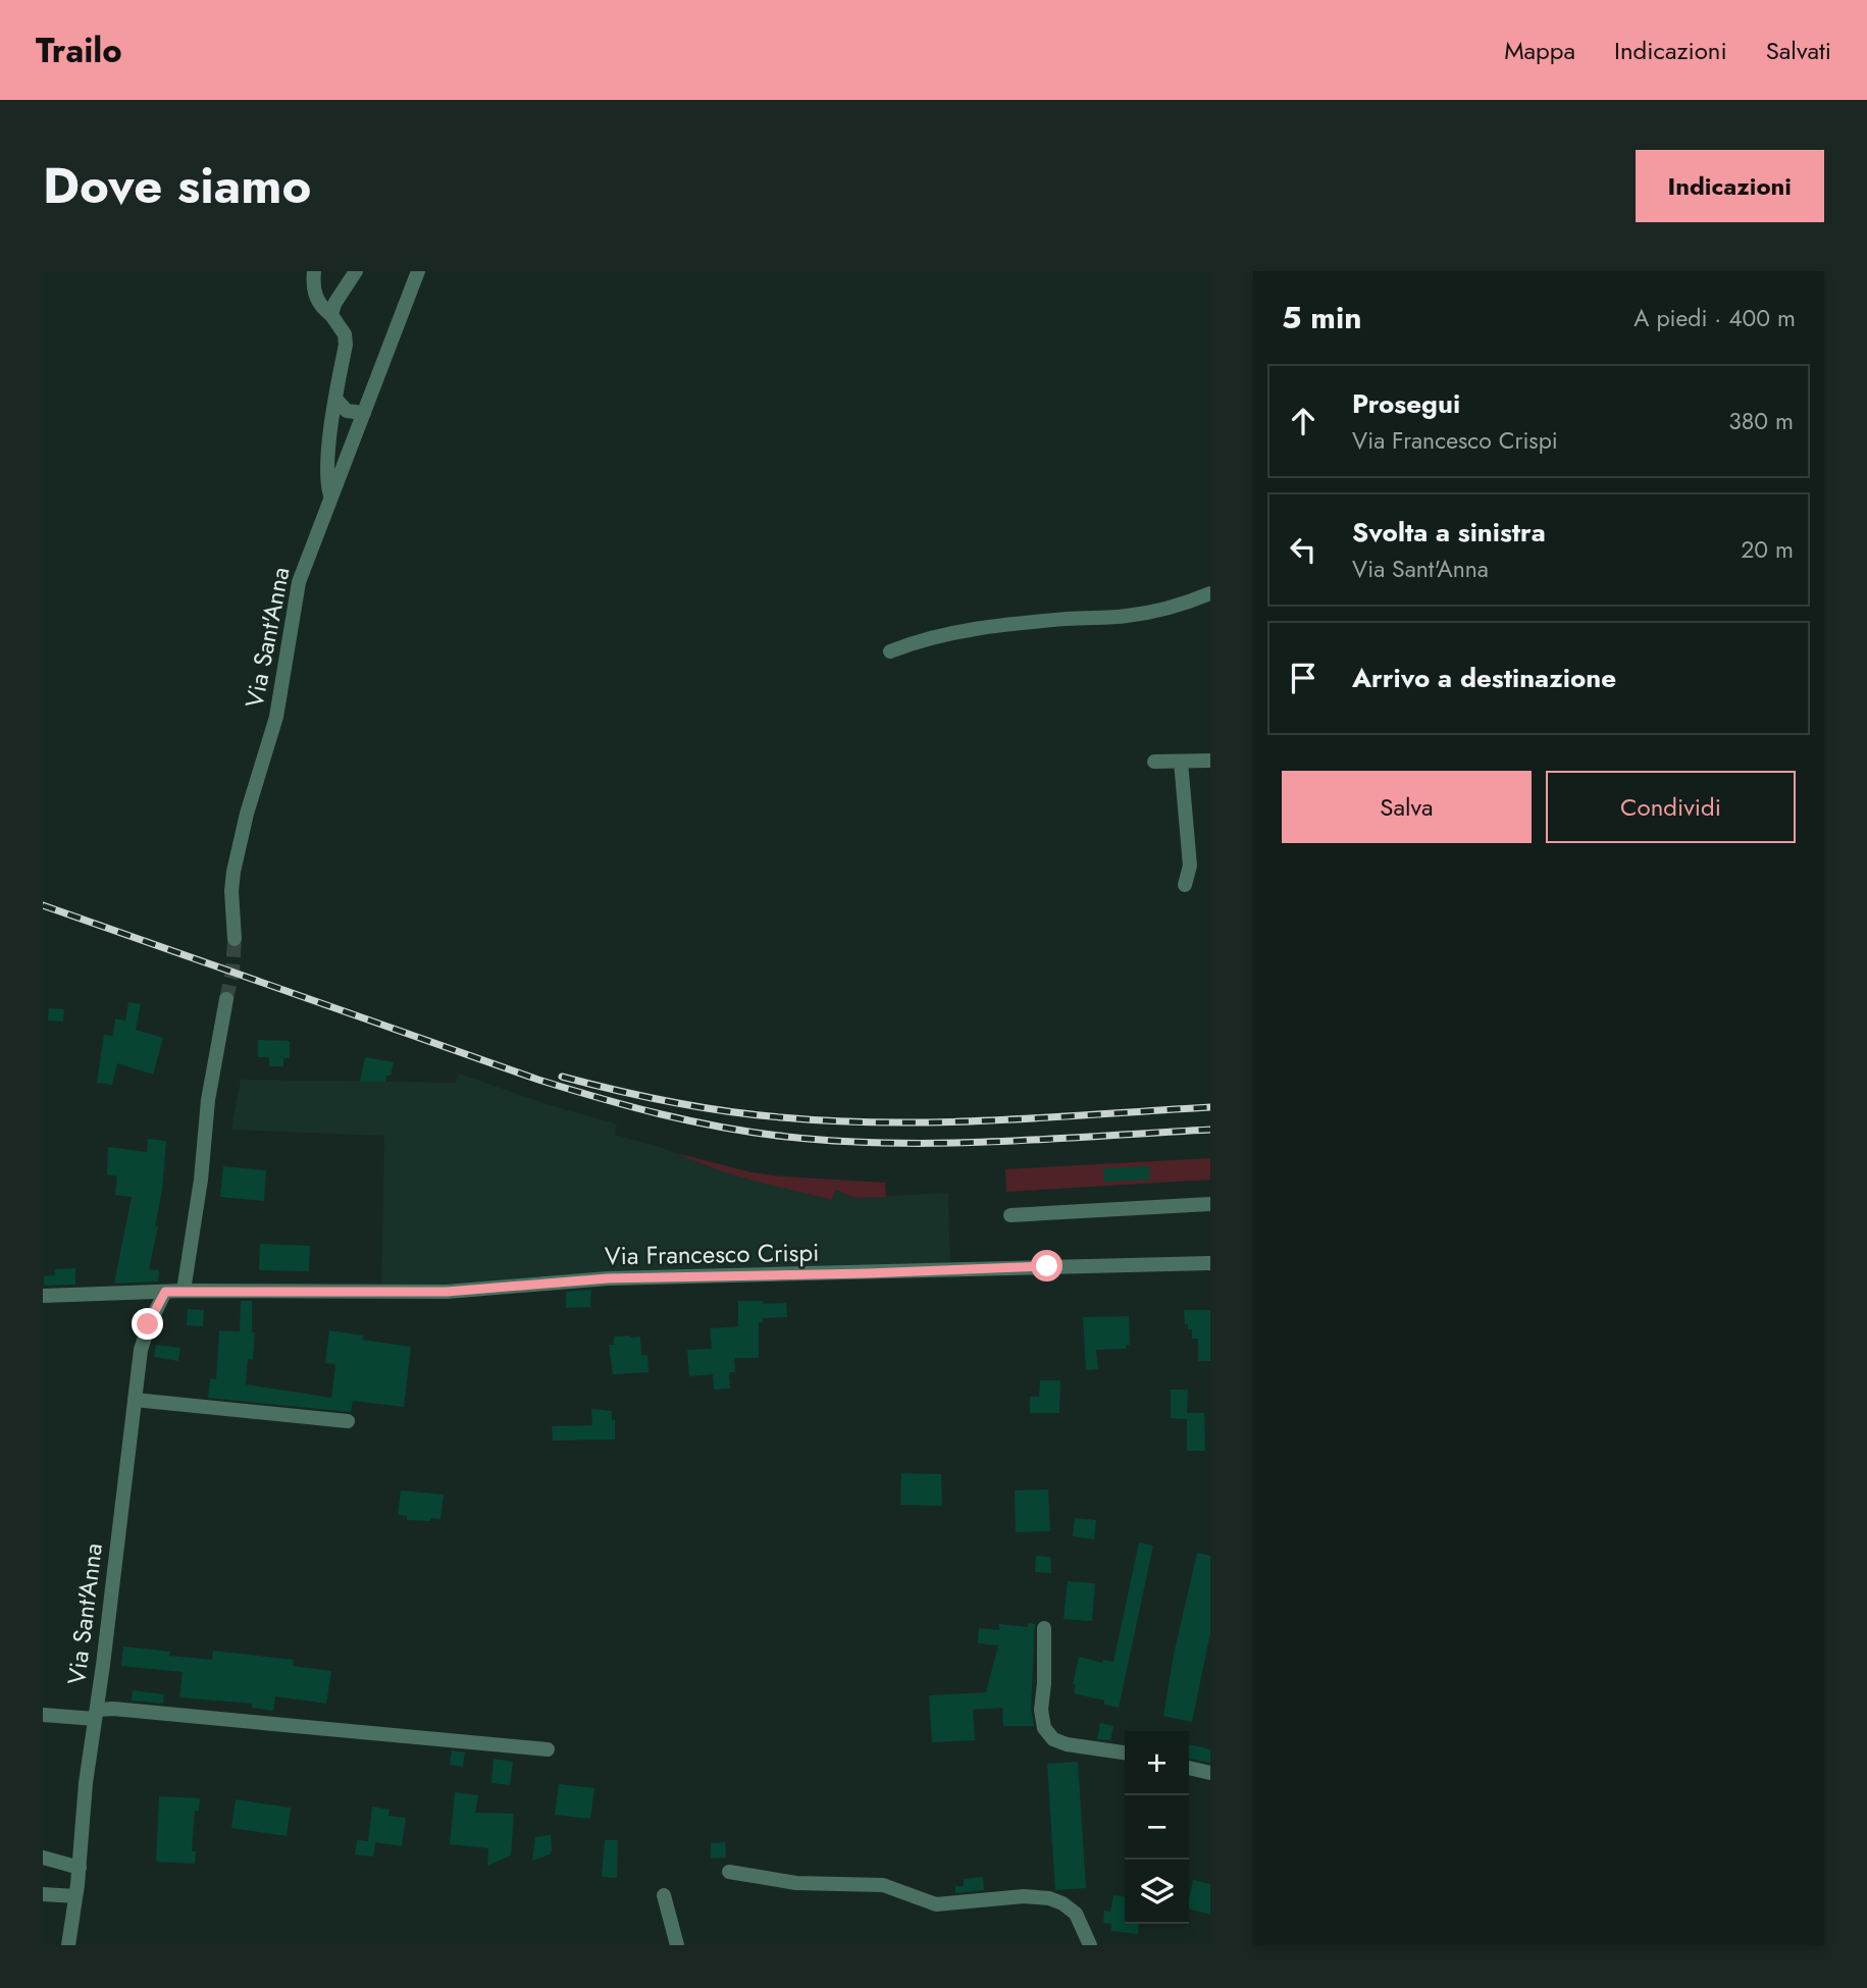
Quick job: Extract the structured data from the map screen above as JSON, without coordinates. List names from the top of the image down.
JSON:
{
  "streets": {
    "street": ["Via Sant'Anna", "Via Francesco Crispi"]
  },
  "crossings": [
    ["Via Sant'Anna", "Via Francesco Crispi"]
  ],
  "page": {
    "header": "Trailo",
    "nav": ["Mappa", "Indicazioni", "Salvati"],
    "title": "Dove siamo",
    "buttons": [
      "Indicazioni",
      ["Salva", "Condividi"]
    ],
    "heading": ["5 min", "A piedi · 400 m"],
    "list": [
      ["Prosegui", "Via Francesco Crispi", "380 m"],
      ["Svolta a sinistra", "Via Sant'Anna", "20 m"],
      "Arrivo a destinazione"
    ],
    "map_buttons": ["+", "−"]
  }
}
